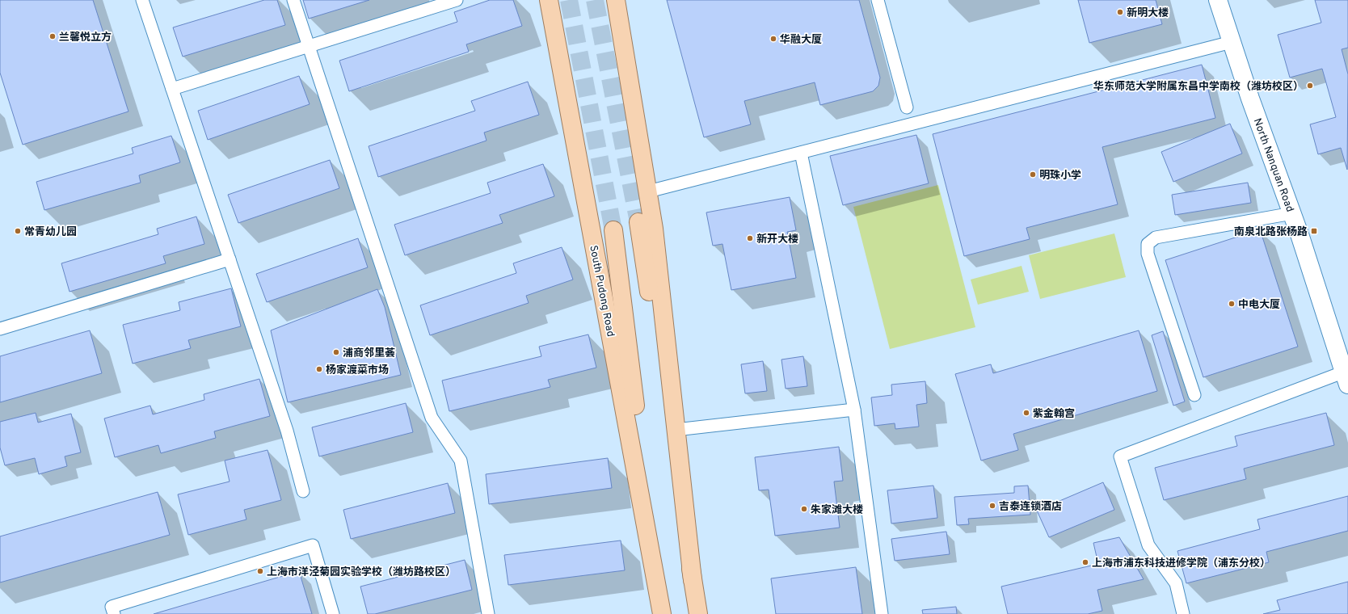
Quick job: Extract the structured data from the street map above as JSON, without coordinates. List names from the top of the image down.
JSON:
{
  "streets": {
    "main road": ["South Pudong Road"],
    "street": ["North Nanquan Road"]
  },
  "places": {
    "other": [
      "新明大楼",
      "兰馨·悦立方",
      "华融大厦",
      "华东师范大学附属东昌中学南校（潍坊校区）",
      "明珠小学",
      "常青幼儿园",
      "新开大楼",
      "中电大厦",
      "浦商邻里荟",
      "杨家渡菜市场",
      "紫金翰宫",
      "吉泰连锁酒店",
      "朱家滩大楼",
      "上海市浦东科技进修学院（浦东分校）",
      "上海市洋泾菊园实验学校（潍坊路校区）"
    ],
    "transit": ["南泉北路张杨路"]
  }
}
